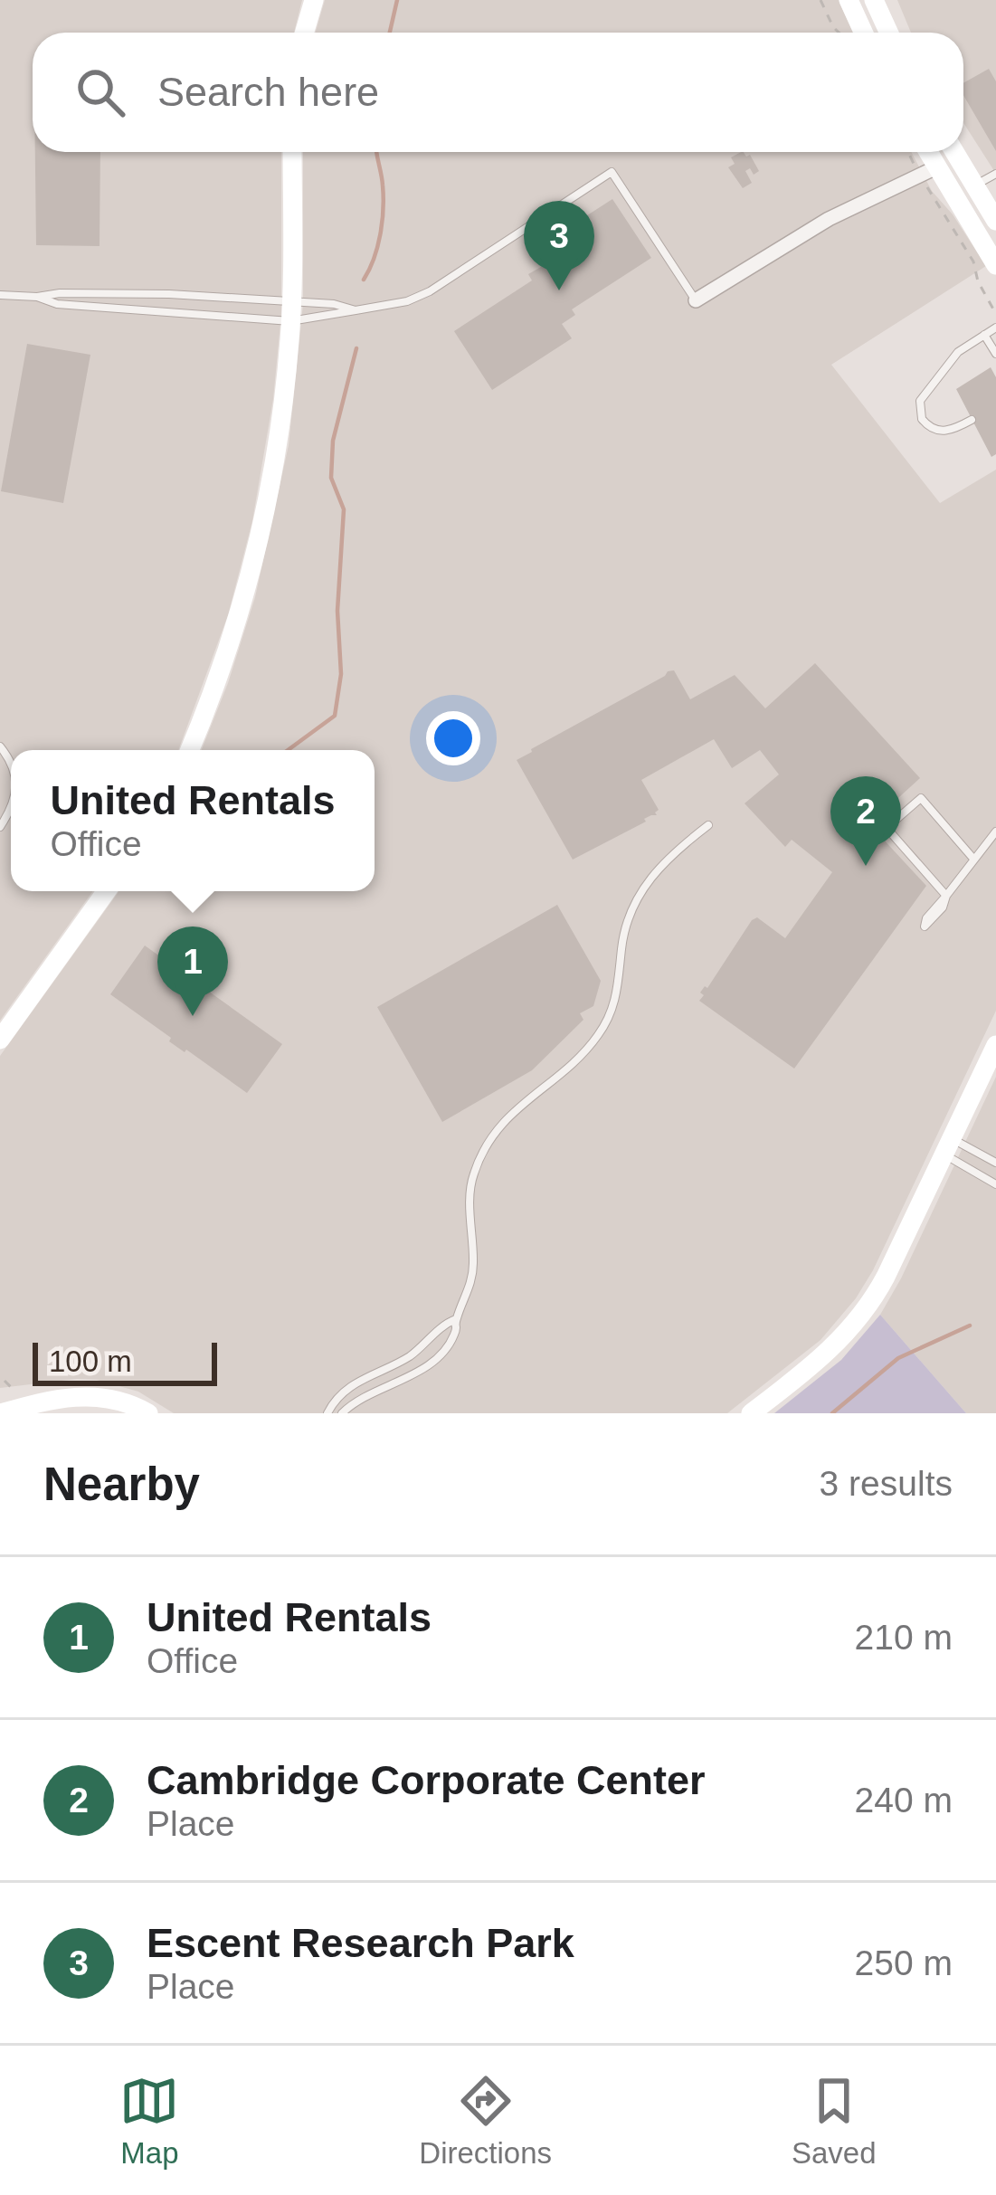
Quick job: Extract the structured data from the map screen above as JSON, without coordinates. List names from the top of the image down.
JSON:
{
  "scale_bar": "100 m",
  "page": {
    "search": "Search here",
    "pins": ["3", "2", "1"],
    "popup": ["United Rentals", "Office"],
    "scale": "100 m",
    "heading": ["Nearby", "3 results"],
    "list": [
      {
        "mark": "1",
        "name": "United Rentals",
        "note": "Office",
        "value": "210 m"
      },
      {
        "mark": "2",
        "name": "Cambridge Corporate Center",
        "note": "Place",
        "value": "240 m"
      },
      {
        "mark": "3",
        "name": "Escent Research Park",
        "note": "Place",
        "value": "250 m"
      }
    ],
    "nav": ["Map", "Directions", "Saved"]
  }
}
